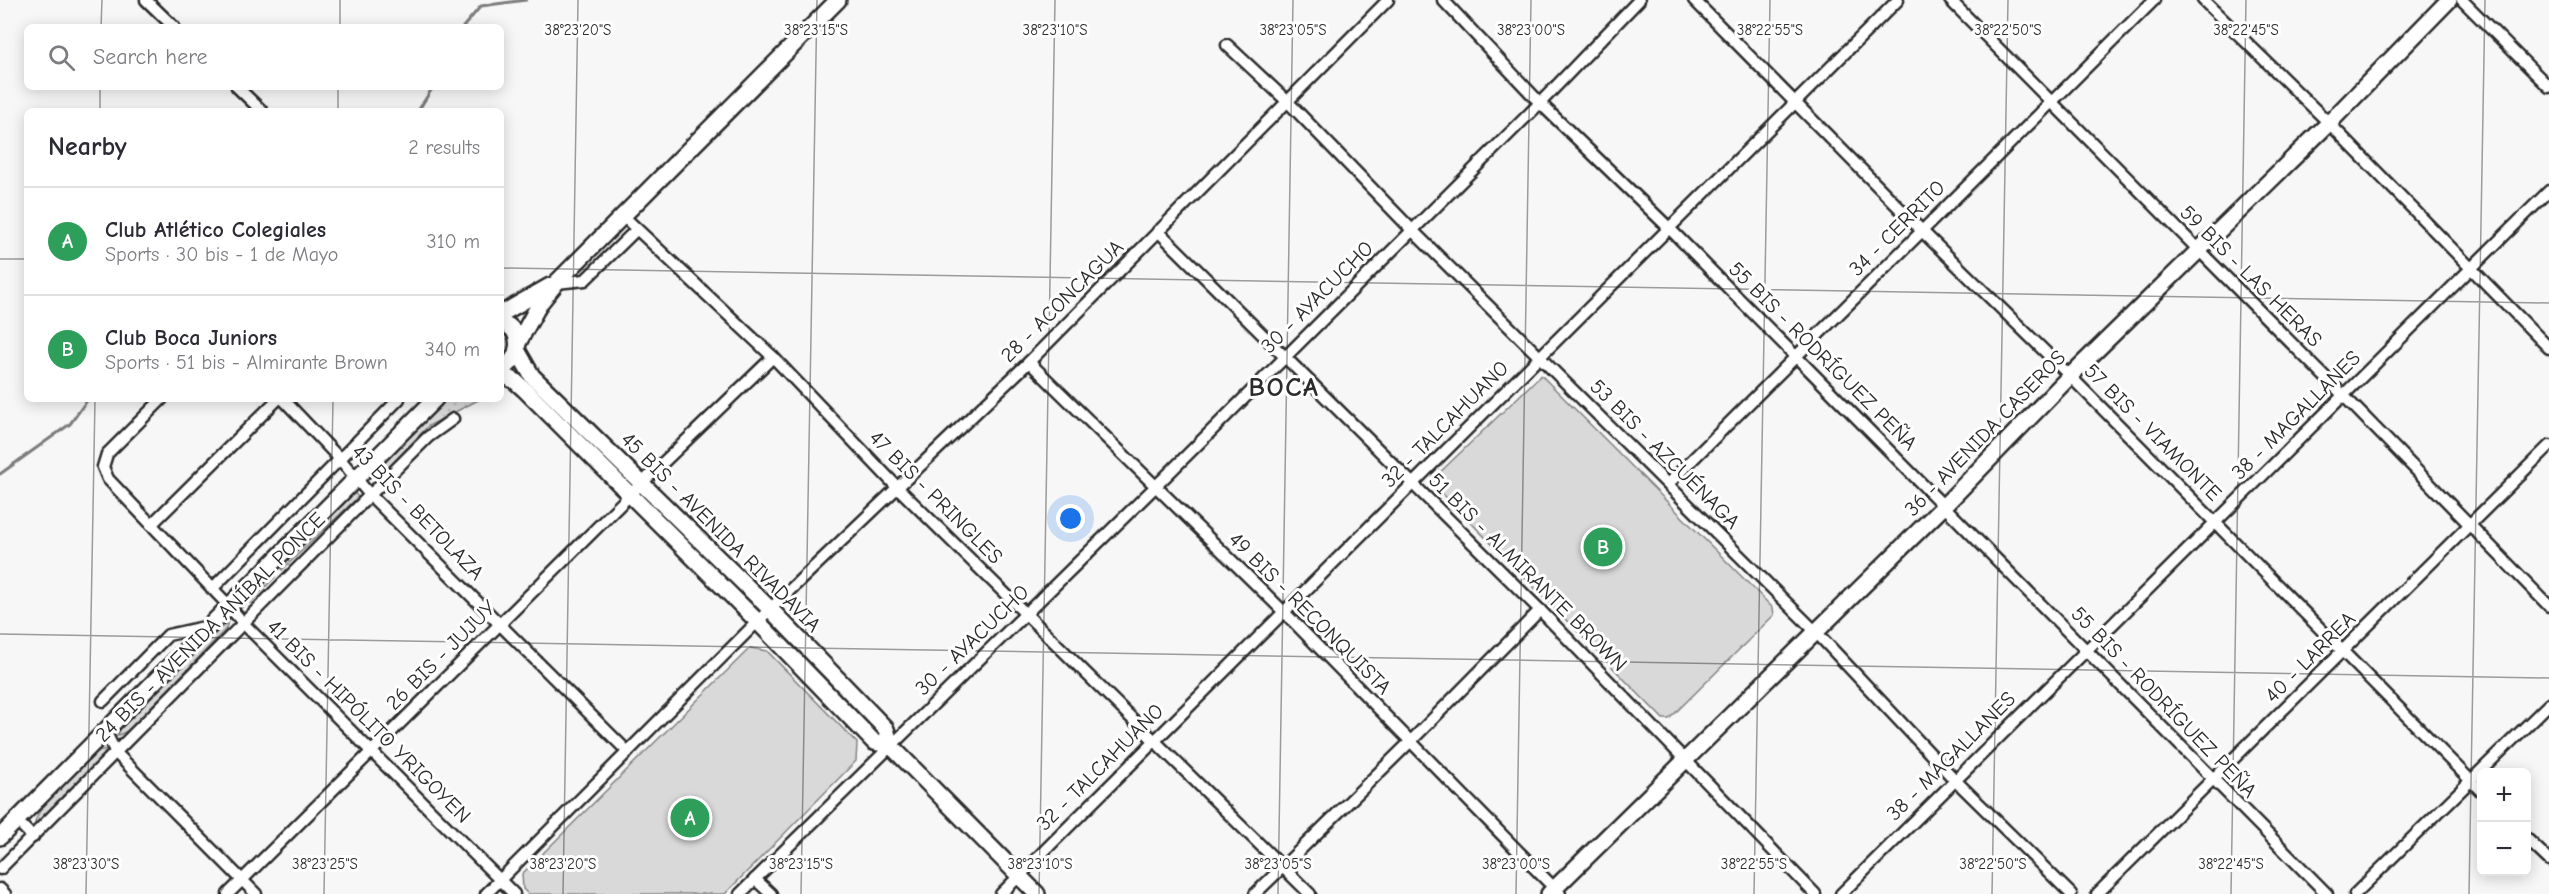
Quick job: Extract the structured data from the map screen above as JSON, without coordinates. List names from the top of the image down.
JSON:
{
  "streets": {
    "main road": ["36 - AVENIDA CASEROS", "45 BIS - AVENIDA RIVADAVIA", "24 BIS - AVENIDA ANÍBAL PONCE"],
    "street": [
      "34 - CERRITO",
      "59 BIS - LAS HERAS",
      "30 - AYACUCHO",
      "28 - ACONCAGUA",
      "55 BIS - RODRÍGUEZ PEÑA",
      "38 - MAGALLANES",
      "32 - TALCAHUANO",
      "57 BIS - VIAMONTE",
      "53 BIS - AZCUÉNAGA",
      "47 BIS - PRINGLES",
      "43 BIS - BETOLAZA",
      "51 BIS - ALMIRANTE BROWN",
      "49 BIS - RECONQUISTA",
      "26 BIS - JUJUY",
      "40 - LARREA",
      "41 BIS - HIPÓLITO YRIGOYEN"
    ]
  },
  "crossings": [
    ["34 - CERRITO", "59 BIS - LAS HERAS"],
    ["34 - CERRITO", "55 BIS - RODRÍGUEZ PEÑA"],
    ["34 - CERRITO", "57 BIS - VIAMONTE"],
    ["34 - CERRITO", "53 BIS - AZCUÉNAGA"],
    ["59 BIS - LAS HERAS", "38 - MAGALLANES"],
    ["59 BIS - LAS HERAS", "36 - AVENIDA CASEROS"],
    ["59 BIS - LAS HERAS", "40 - LARREA"],
    ["30 - AYACUCHO", "55 BIS - RODRÍGUEZ PEÑA"],
    ["30 - AYACUCHO", "53 BIS - AZCUÉNAGA"],
    ["30 - AYACUCHO", "47 BIS - PRINGLES"],
    ["30 - AYACUCHO", "45 BIS - AVENIDA RIVADAVIA"],
    ["30 - AYACUCHO", "51 BIS - ALMIRANTE BROWN"],
    ["30 - AYACUCHO", "49 BIS - RECONQUISTA"],
    ["28 - ACONCAGUA", "53 BIS - AZCUÉNAGA"],
    ["28 - ACONCAGUA", "47 BIS - PRINGLES"],
    ["28 - ACONCAGUA", "43 BIS - BETOLAZA"],
    ["28 - ACONCAGUA", "45 BIS - AVENIDA RIVADAVIA"],
    ["28 - ACONCAGUA", "51 BIS - ALMIRANTE BROWN"],
    ["28 - ACONCAGUA", "49 BIS - RECONQUISTA"],
    ["28 - ACONCAGUA", "41 BIS - HIPÓLITO YRIGOYEN"],
    ["55 BIS - RODRÍGUEZ PEÑA", "38 - MAGALLANES"],
    ["55 BIS - RODRÍGUEZ PEÑA", "32 - TALCAHUANO"],
    ["55 BIS - RODRÍGUEZ PEÑA", "36 - AVENIDA CASEROS"],
    ["55 BIS - RODRÍGUEZ PEÑA", "40 - LARREA"],
    ["38 - MAGALLANES", "57 BIS - VIAMONTE"],
    ["38 - MAGALLANES", "53 BIS - AZCUÉNAGA"],
    ["32 - TALCAHUANO", "57 BIS - VIAMONTE"],
    ["32 - TALCAHUANO", "53 BIS - AZCUÉNAGA"],
    ["32 - TALCAHUANO", "47 BIS - PRINGLES"],
    ["32 - TALCAHUANO", "45 BIS - AVENIDA RIVADAVIA"],
    ["32 - TALCAHUANO", "51 BIS - ALMIRANTE BROWN"],
    ["32 - TALCAHUANO", "49 BIS - RECONQUISTA"],
    ["57 BIS - VIAMONTE", "36 - AVENIDA CASEROS"],
    ["57 BIS - VIAMONTE", "40 - LARREA"],
    ["36 - AVENIDA CASEROS", "53 BIS - AZCUÉNAGA"],
    ["36 - AVENIDA CASEROS", "51 BIS - ALMIRANTE BROWN"],
    ["36 - AVENIDA CASEROS", "49 BIS - RECONQUISTA"],
    ["47 BIS - PRINGLES", "26 BIS - JUJUY"],
    ["43 BIS - BETOLAZA", "24 BIS - AVENIDA ANÍBAL PONCE"],
    ["43 BIS - BETOLAZA", "26 BIS - JUJUY"],
    ["45 BIS - AVENIDA RIVADAVIA", "26 BIS - JUJUY"],
    ["24 BIS - AVENIDA ANÍBAL PONCE", "41 BIS - HIPÓLITO YRIGOYEN"],
    ["26 BIS - JUJUY", "41 BIS - HIPÓLITO YRIGOYEN"]
  ],
  "districts": ["BOCA"],
  "page": {
    "search": "Search here",
    "heading": ["Nearby", "2 results"],
    "list": [
      {
        "mark": "A",
        "name": "Club Atlético Colegiales",
        "note": "Sports · 30 bis - 1 de Mayo",
        "value": "310 m"
      },
      {
        "mark": "B",
        "name": "Club Boca Juniors",
        "note": "Sports · 51 bis - Almirante Brown",
        "value": "340 m"
      }
    ],
    "pins": ["B", "A"],
    "map_buttons": ["+", "−"]
  },
  "coordinates": [
    "38°23'20\"S",
    "38°23'15\"S",
    "38°23'10\"S",
    "38°23'05\"S",
    "38°23'00\"S",
    "38°22'55\"S",
    "38°22'50\"S",
    "38°22'45\"S",
    "38°23'30\"S",
    "38°23'25\"S"
  ]
}
